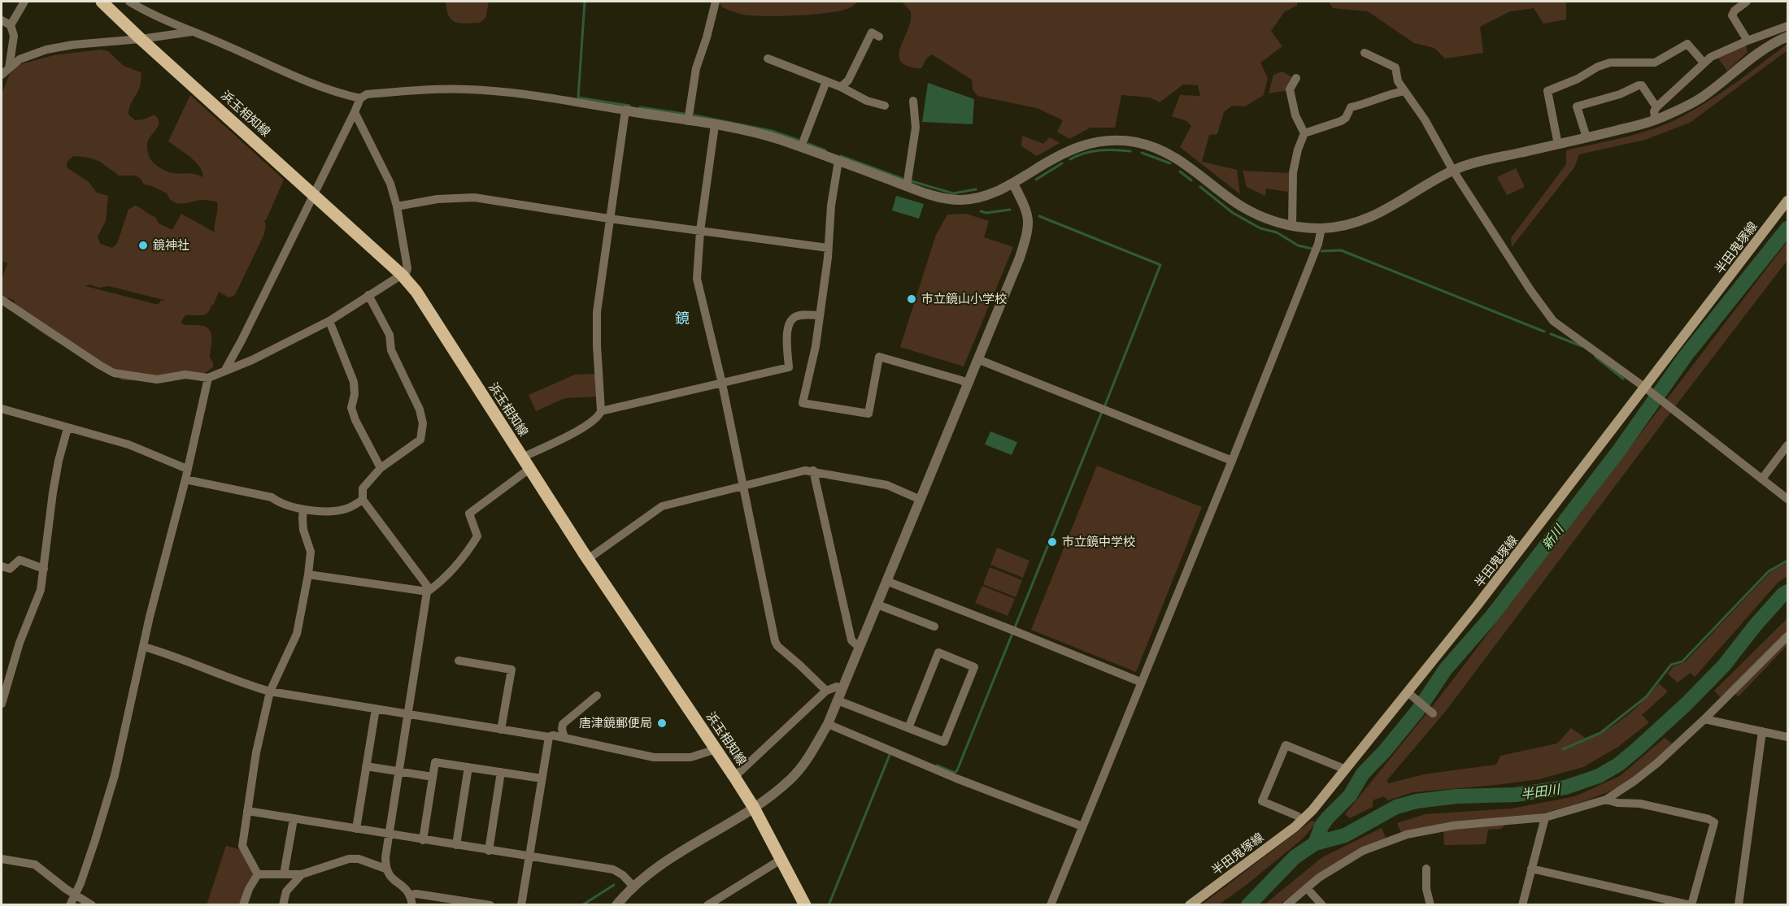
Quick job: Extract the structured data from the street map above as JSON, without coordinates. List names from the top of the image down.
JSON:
{
  "streets": {
    "main road": ["浜玉相知線", "半田鬼塚線"]
  },
  "districts": ["鏡"],
  "water": ["新川", "半田川"],
  "places": [
    "鏡神社",
    "市立鏡山小学校",
    "市立鏡中学校",
    "唐津鏡郵便局"
  ]
}
